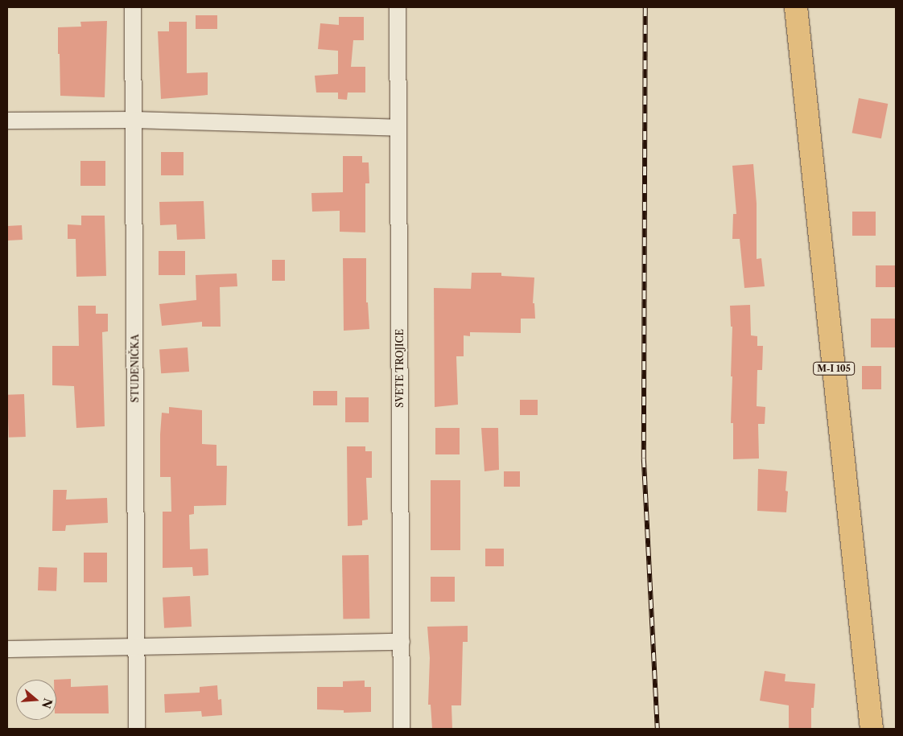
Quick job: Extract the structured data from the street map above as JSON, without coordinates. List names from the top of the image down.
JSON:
{
  "streets": {
    "main road": ["M-I 105"],
    "street": ["STUDENIČKA", "SVETE TROJICE"]
  },
  "north": "right"
}
